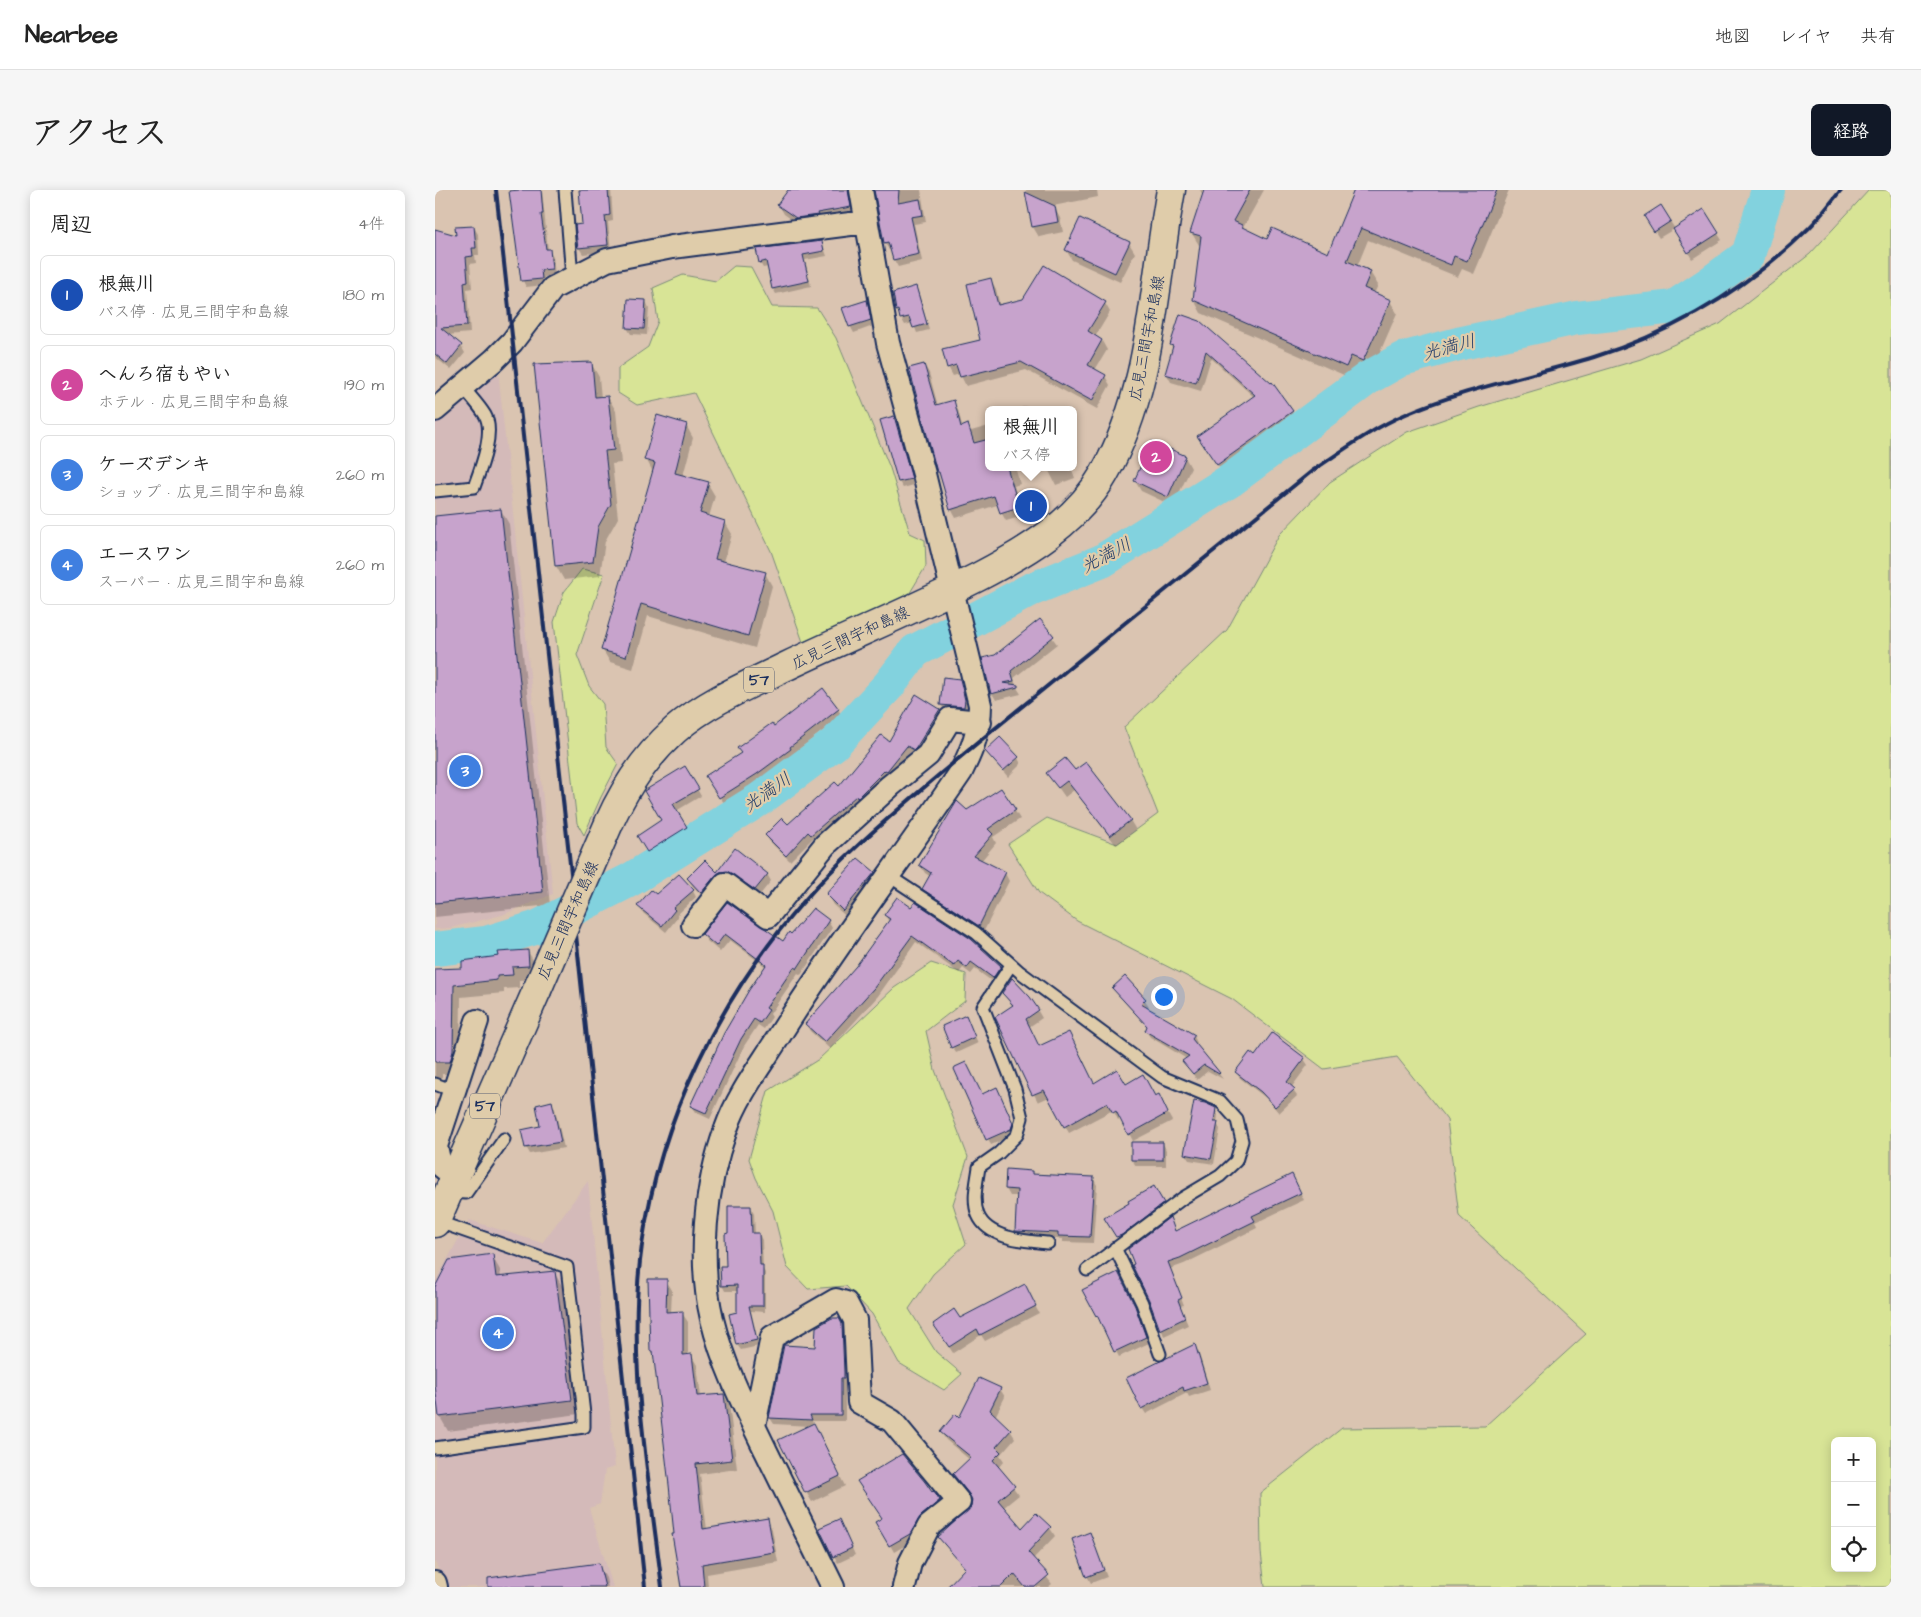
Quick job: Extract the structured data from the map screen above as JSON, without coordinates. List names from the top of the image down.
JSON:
{
  "streets": {
    "main road": ["広見三間宇和島線", "57"]
  },
  "water": ["光満川"],
  "page": {
    "header": "Nearbee",
    "nav": ["地図", "レイヤ", "共有"],
    "title": "アクセス",
    "buttons": "経路",
    "heading": ["周辺", "4件"],
    "list": [
      {
        "mark": "1",
        "name": "根無川",
        "note": "バス停 · 広見三間宇和島線",
        "value": "180 m"
      },
      {
        "mark": "2",
        "name": "へんろ宿もやい",
        "note": "ホテル · 広見三間宇和島線",
        "value": "190 m"
      },
      {
        "mark": "3",
        "name": "ケーズデンキ",
        "note": "ショップ · 広見三間宇和島線",
        "value": "260 m"
      },
      {
        "mark": "4",
        "name": "エースワン",
        "note": "スーパー · 広見三間宇和島線",
        "value": "260 m"
      }
    ],
    "popup": ["根無川", "バス停"],
    "pins": [
      "2",
      "1",
      "3",
      "4"
    ],
    "map_buttons": ["+", "−"]
  }
}
